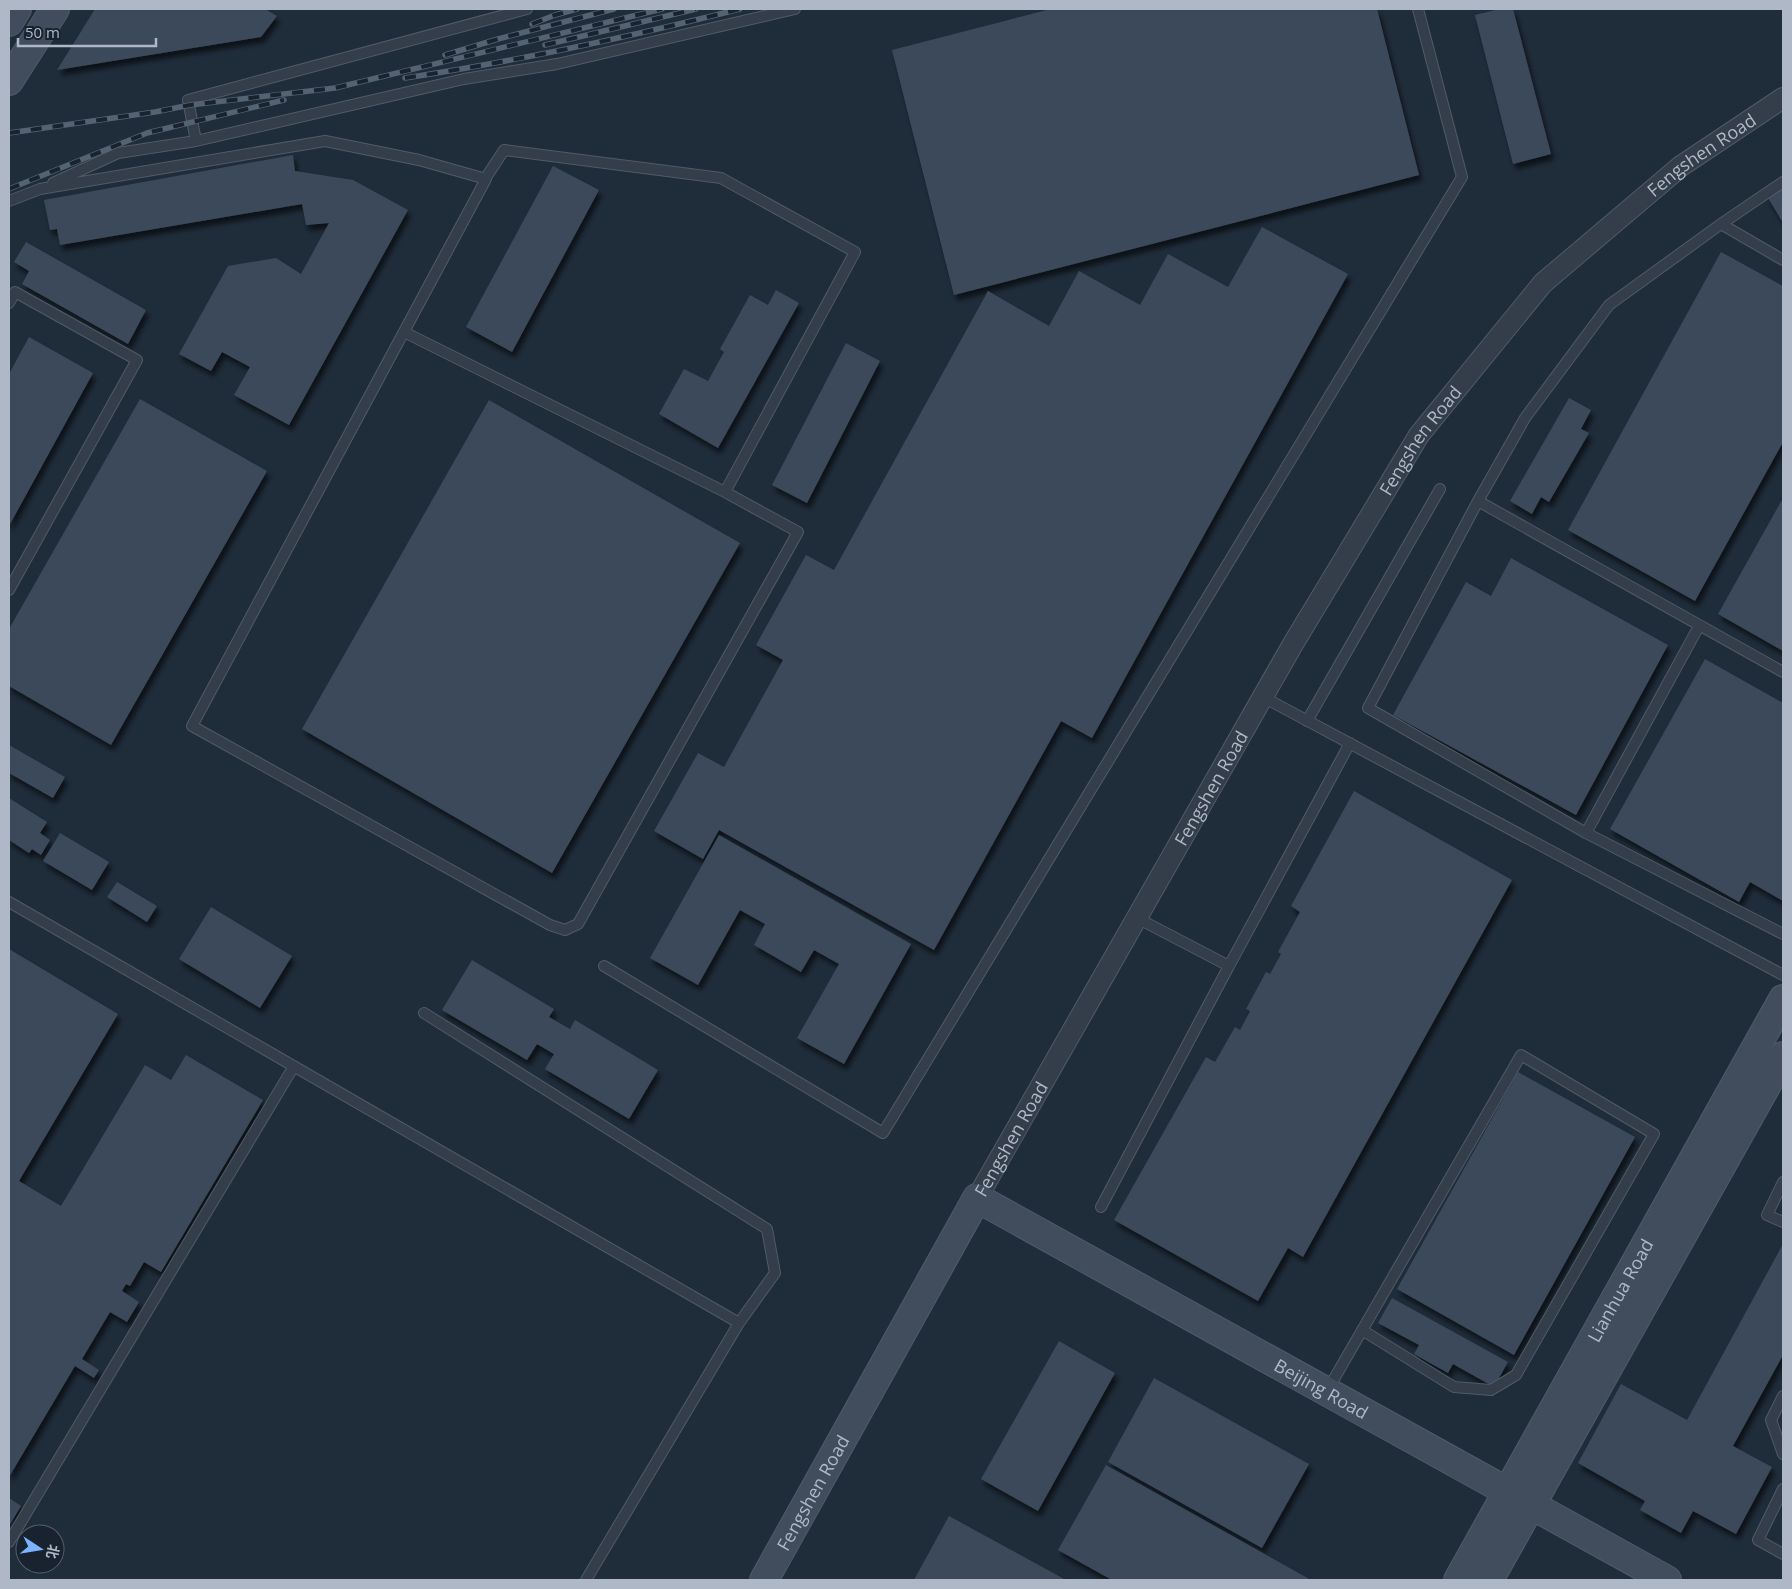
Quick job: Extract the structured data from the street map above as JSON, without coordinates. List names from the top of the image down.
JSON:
{
  "streets": {
    "street": ["Fengshen Road", "Lianhua Road", "Beijing Road"]
  },
  "crossings": [
    ["Fengshen Road", "Beijing Road"],
    ["Lianhua Road", "Beijing Road"]
  ],
  "scale_bar": "50 m",
  "north": "right"
}
